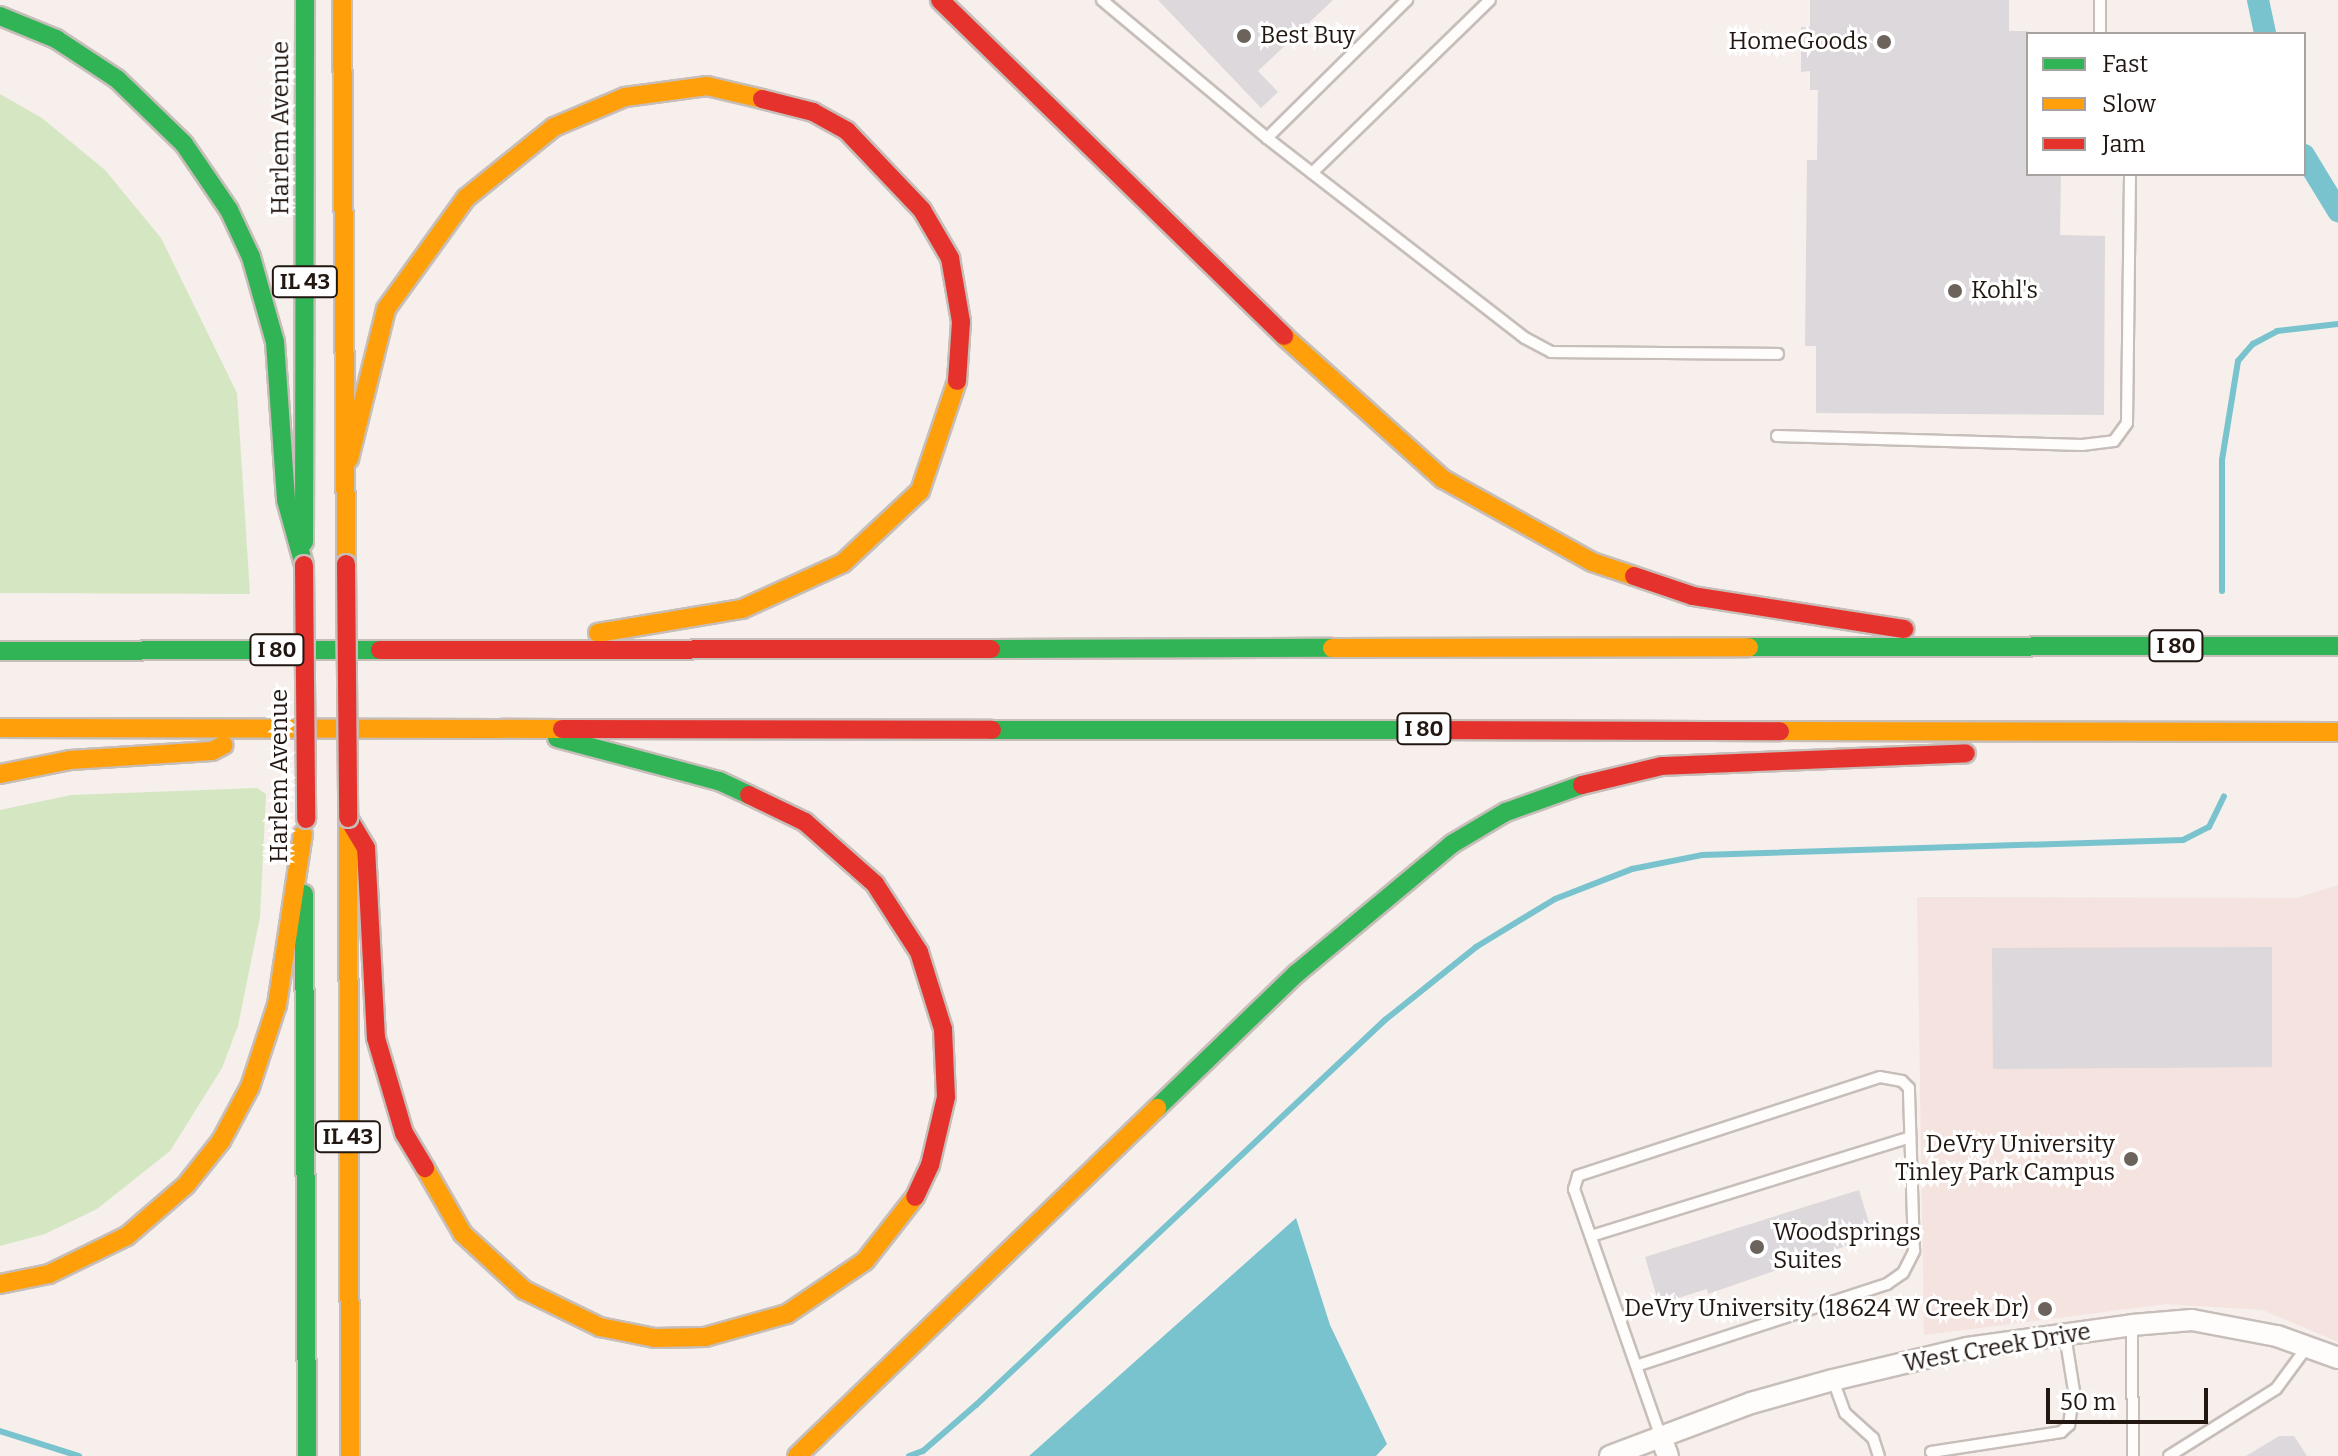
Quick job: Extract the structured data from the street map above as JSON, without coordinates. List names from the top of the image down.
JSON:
{
  "streets": {
    "main road": ["Harlem Avenue", "IL 43", "I 80"],
    "street": ["West Creek Drive"]
  },
  "places": [
    "Best Buy",
    "HomeGoods",
    "Kohl's",
    "DeVry University Tinley Park Campus",
    "Woodsprings Suites",
    "DeVry University (18624 W Creek Dr)"
  ],
  "legend": ["Fast", "Slow", "Jam"],
  "scale_bar": "50 m"
}
